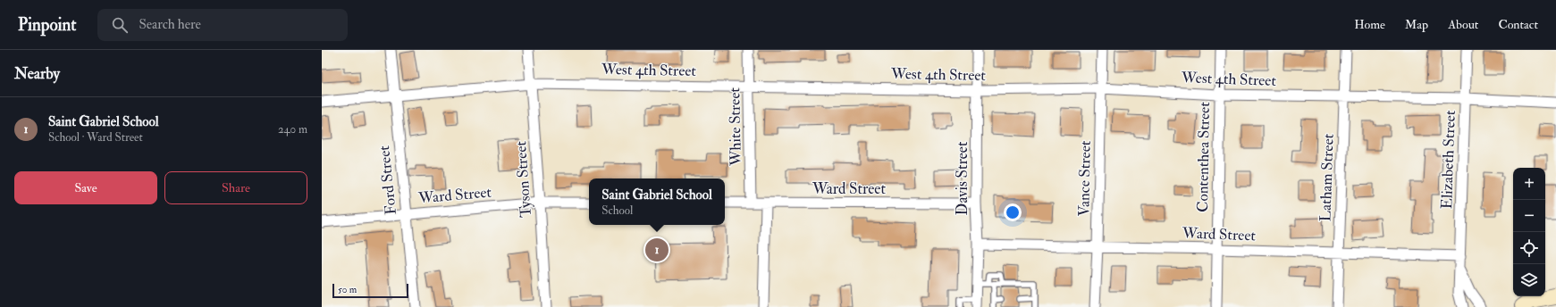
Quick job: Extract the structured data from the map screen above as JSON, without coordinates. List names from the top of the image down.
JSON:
{
  "streets": {
    "street": [
      "West 4th Street",
      "White Street",
      "Contenthea Street",
      "Elizabeth Street",
      "Latham Street",
      "Davis Street",
      "Vance Street",
      "Tyson Street",
      "Ford Street",
      "Ward Street"
    ]
  },
  "crossings": [
    ["West 4th Street", "White Street"],
    ["West 4th Street", "Contenthea Street"],
    ["West 4th Street", "Elizabeth Street"],
    ["West 4th Street", "Latham Street"],
    ["West 4th Street", "Davis Street"],
    ["West 4th Street", "Vance Street"],
    ["West 4th Street", "Tyson Street"],
    ["West 4th Street", "Ford Street"],
    ["White Street", "Ward Street"],
    ["Contenthea Street", "Ward Street"],
    ["Elizabeth Street", "Ward Street"],
    ["Latham Street", "Ward Street"],
    ["Davis Street", "Ward Street"],
    ["Vance Street", "Ward Street"],
    ["Tyson Street", "Ward Street"],
    ["Ford Street", "Ward Street"]
  ],
  "scale_bar": "50 m",
  "page": {
    "header": "Pinpoint",
    "search": "Search here",
    "nav": [
      "Home",
      "Map",
      "About",
      "Contact"
    ],
    "heading": "Nearby",
    "list": [
      {
        "mark": "1",
        "name": "Saint Gabriel School",
        "note": "School · Ward Street",
        "value": "240 m"
      }
    ],
    "buttons": ["Save", "Share"],
    "map_buttons": ["+", "−"],
    "popup": ["Saint Gabriel School", "School"],
    "pins": "1",
    "scale": "50 m"
  }
}
